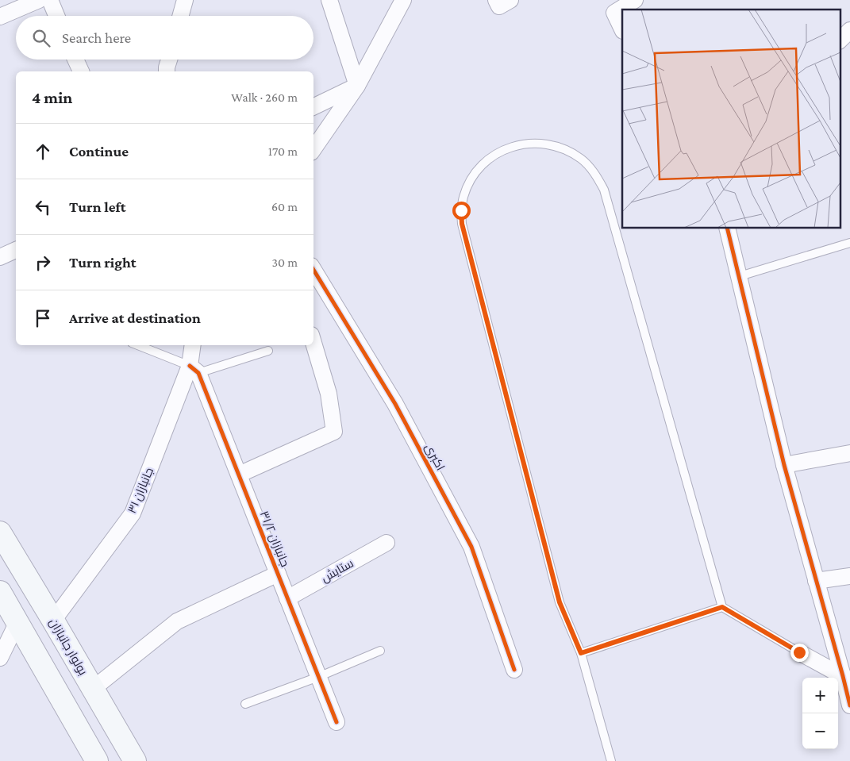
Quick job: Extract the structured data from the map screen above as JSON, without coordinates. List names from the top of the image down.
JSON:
{
  "streets": {
    "main road": ["بولوار جانبازان"],
    "street": [
      "اکبری",
      "جانبازان ۳۱",
      "جانبازان ۳۱/۲",
      "ستایش"
    ]
  },
  "crossings": [
    ["جانبازان ۳۱", "جانبازان ۳۱/۲"],
    ["جانبازان ۳۱", "بولوار جانبازان"],
    ["جانبازان ۳۱/۲", "ستایش"]
  ],
  "page": {
    "search": "Search here",
    "heading": ["4 min", "Walk · 260 m"],
    "list": [
      ["Continue", "170 m"],
      ["Turn left", "60 m"],
      ["Turn right", "30 m"],
      "Arrive at destination"
    ],
    "map_buttons": ["+", "−"]
  }
}
